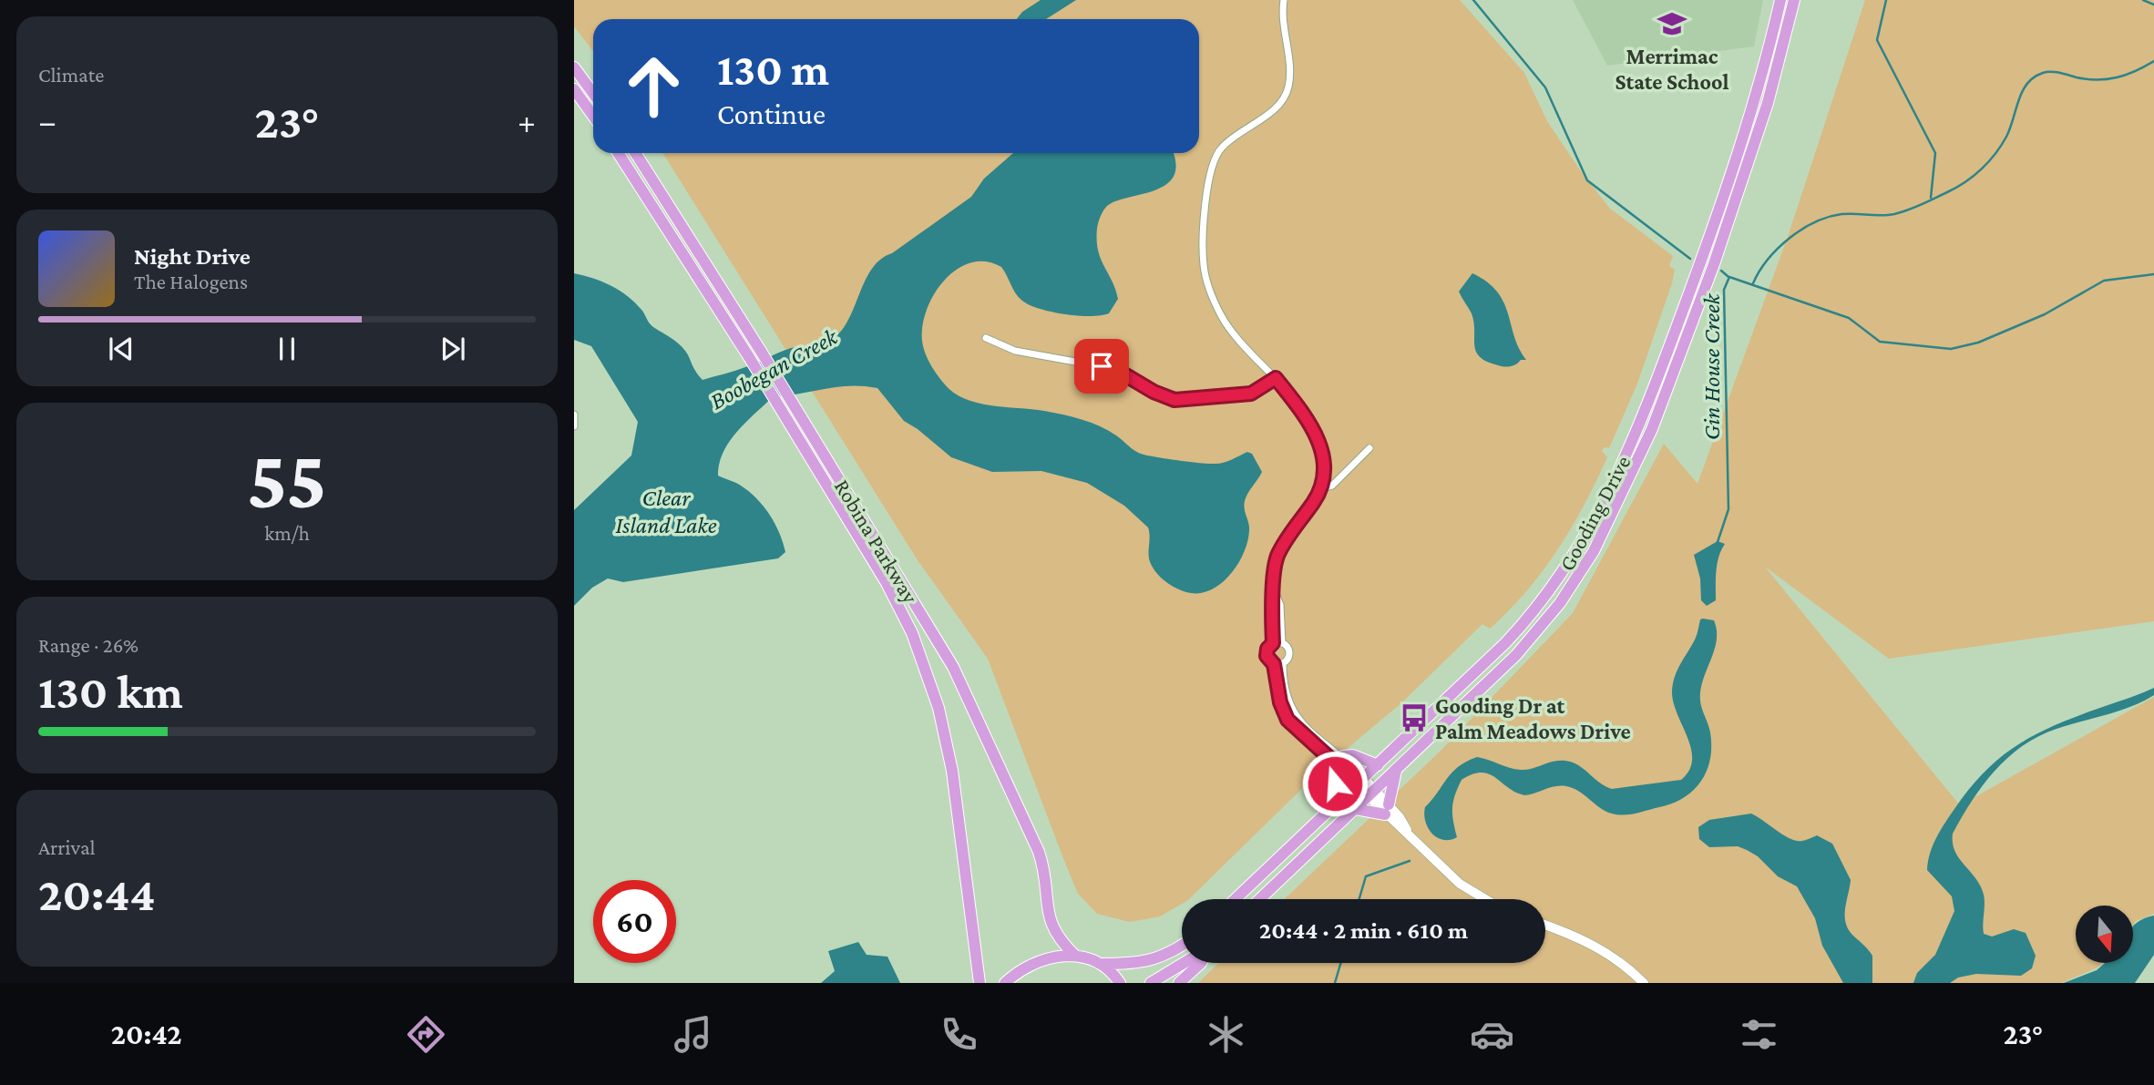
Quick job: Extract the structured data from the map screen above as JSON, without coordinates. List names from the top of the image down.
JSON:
{
  "streets": {
    "main road": ["Gooding Drive", "Robina Parkway"]
  },
  "water": ["Gin House Creek", "Boobegan Creek", "Clear Island Lake"],
  "places": {
    "school or university": ["Merrimac State School"],
    "bus stop": ["Gooding Dr at Palm Meadows Drive"]
  },
  "north": "bottom",
  "page": {
    "tile": [
      "Climate",
      ["55", "km/h"],
      ["Range · 26%", "130 km"],
      ["Arrival", "20:44"]
    ],
    "turn": ["130 m", "Continue"],
    "heat": ["−", "23°", "+"],
    "song": ["Night Drive", "The Halogens"],
    "limit": "60",
    "trip": "20:44 · 2 min · 610 m",
    "tabs": ["20:42", "23°"]
  }
}
